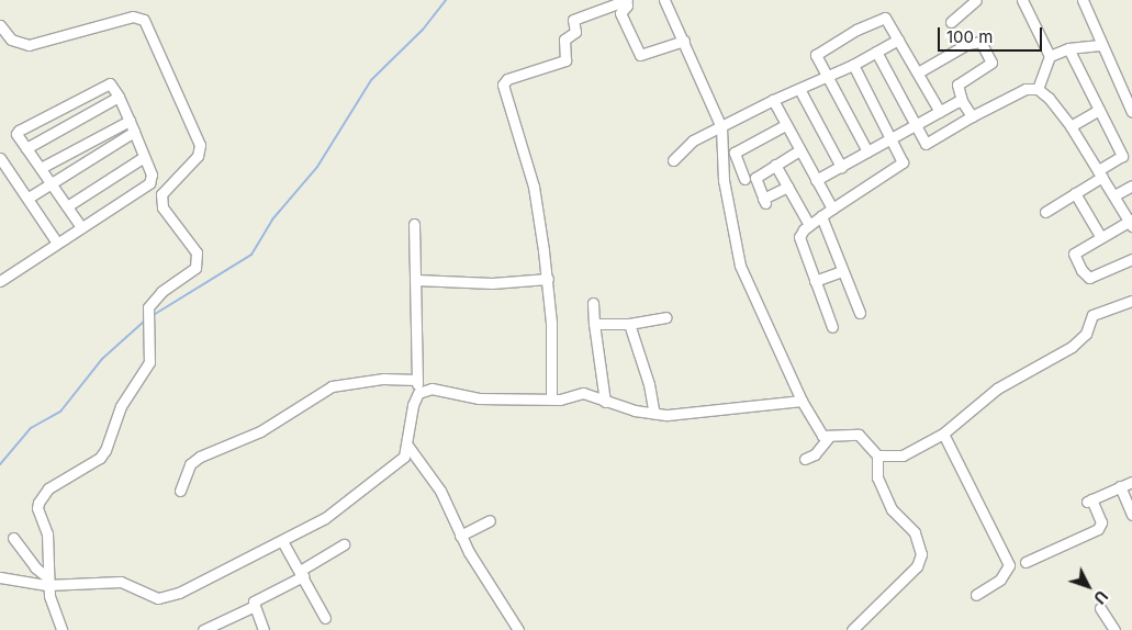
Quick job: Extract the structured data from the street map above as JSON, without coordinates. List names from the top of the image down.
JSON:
{
  "scale_bar": "100 m",
  "north": "bottom right"
}
